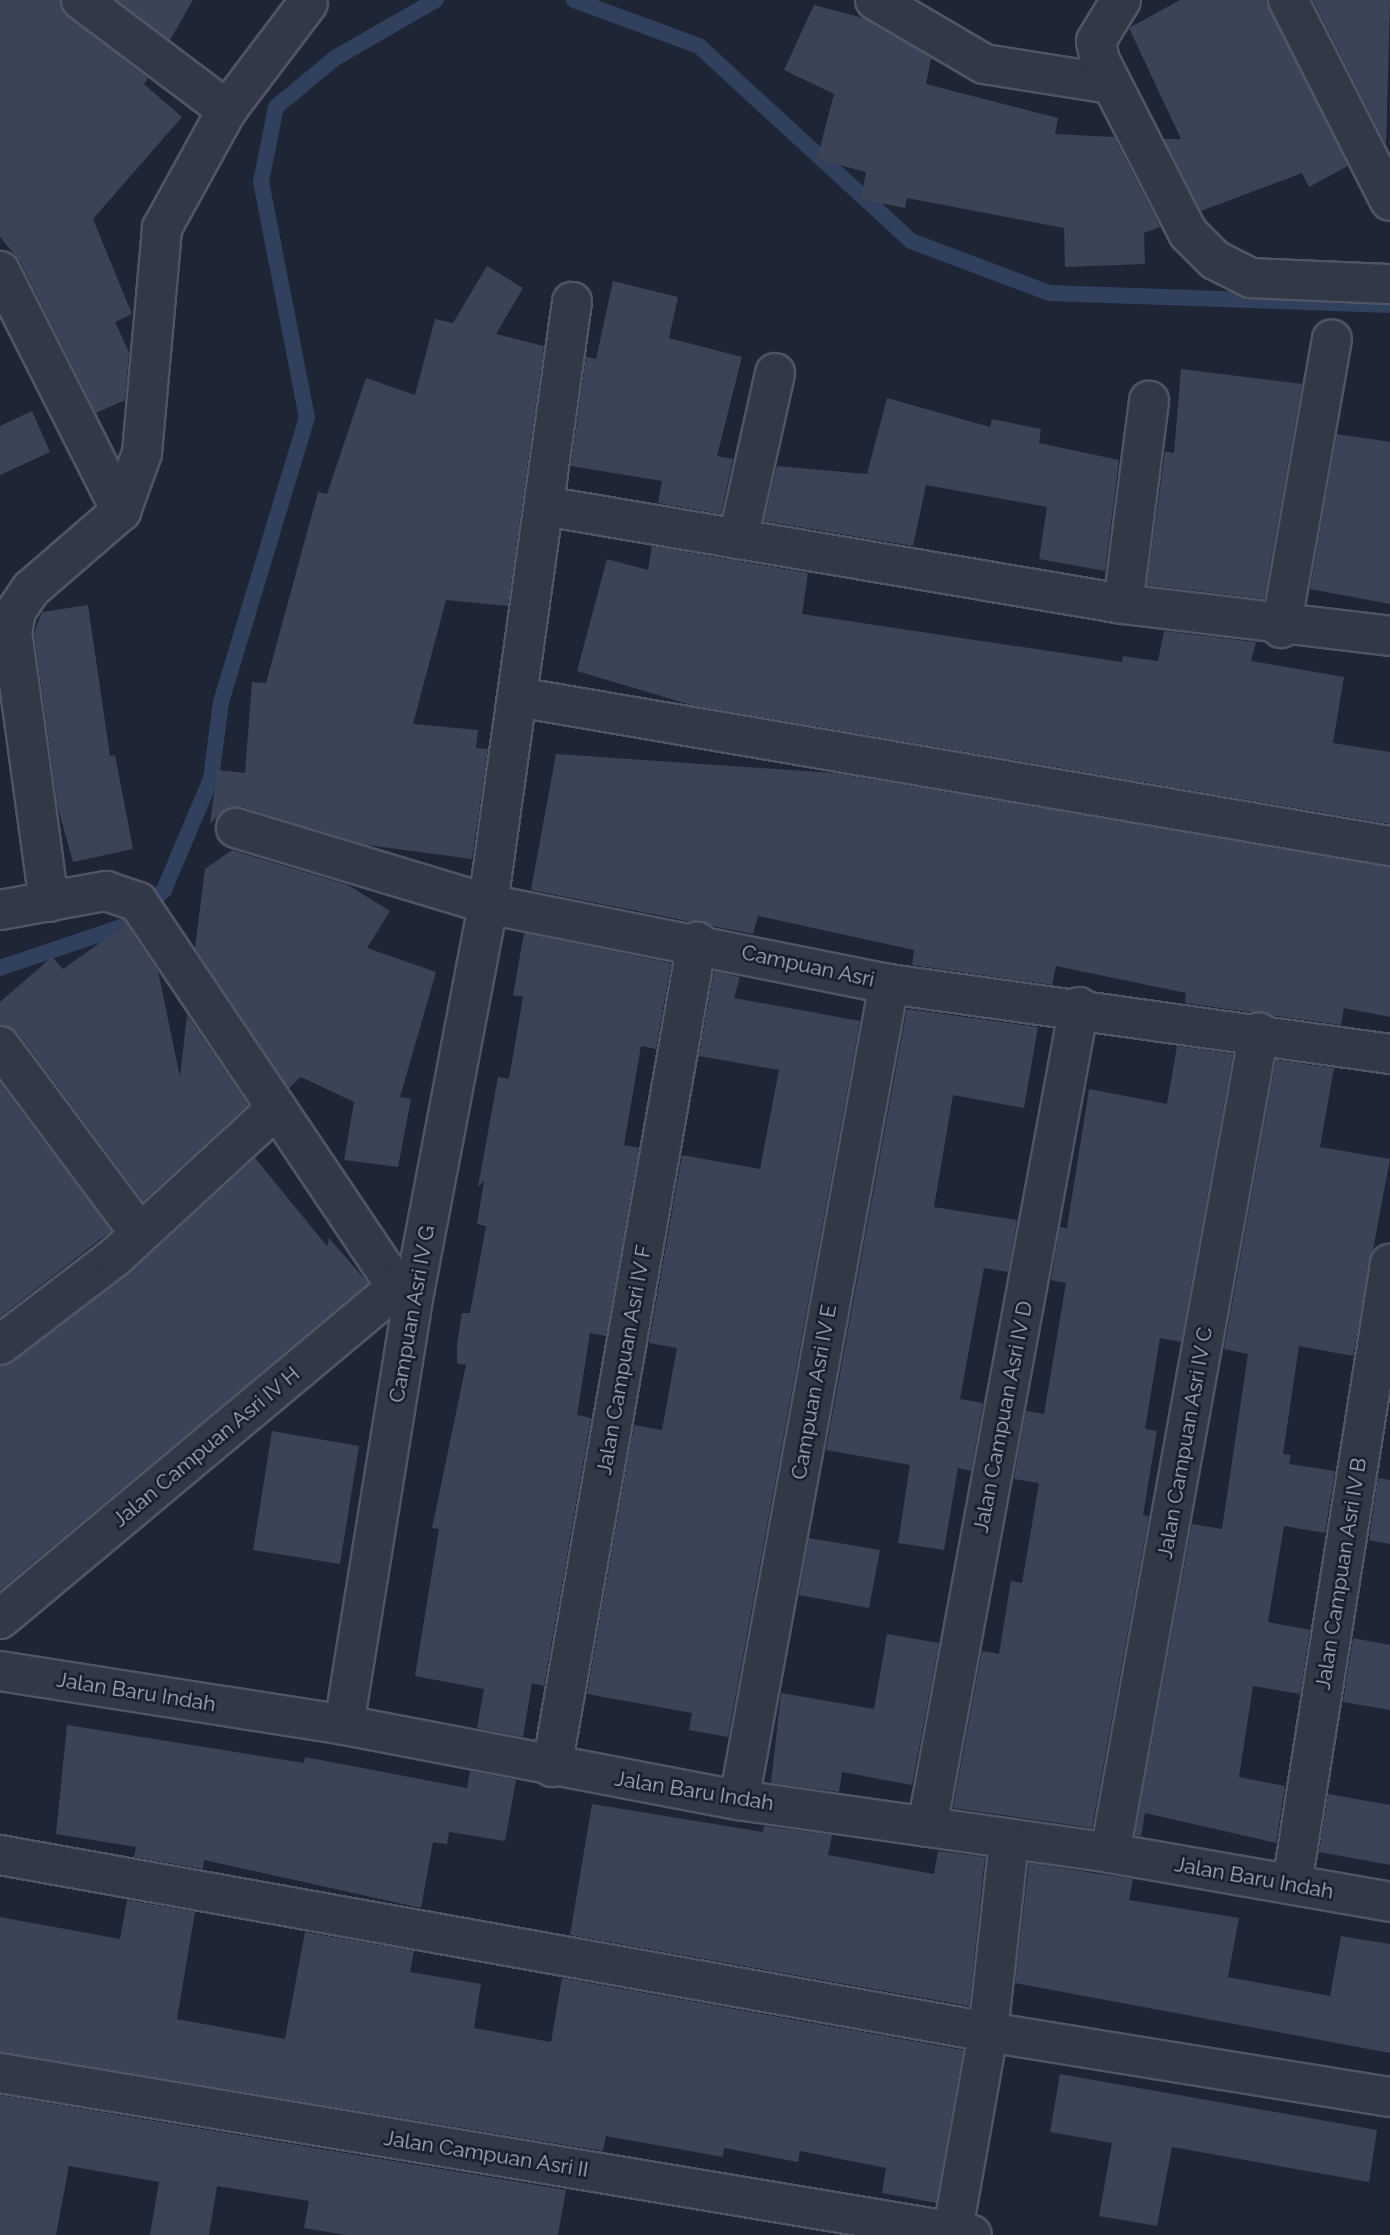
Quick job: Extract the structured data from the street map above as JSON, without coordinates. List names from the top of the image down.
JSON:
{
  "streets": {
    "street": [
      "Campuan Asri",
      "Campuan Asri IV G",
      "Jalan Campuan Asri IV F",
      "Campuan Asri IV E",
      "Jalan Campuan Asri IV D",
      "Jalan Campuan Asri IV C",
      "Jalan Campuan Asri IV H",
      "Jalan Campuan Asri IV B",
      "Jalan Baru Indah",
      "Jalan Campuan Asri II"
    ]
  },
  "crossings": [
    ["Campuan Asri", "Campuan Asri IV G"],
    ["Campuan Asri", "Jalan Campuan Asri IV F"],
    ["Campuan Asri", "Campuan Asri IV E"],
    ["Campuan Asri", "Jalan Campuan Asri IV D"],
    ["Campuan Asri", "Jalan Campuan Asri IV C"],
    ["Campuan Asri IV G", "Jalan Campuan Asri IV H"],
    ["Campuan Asri IV G", "Jalan Baru Indah"],
    ["Jalan Campuan Asri IV F", "Jalan Baru Indah"],
    ["Campuan Asri IV E", "Jalan Baru Indah"],
    ["Jalan Campuan Asri IV D", "Jalan Baru Indah"],
    ["Jalan Campuan Asri IV C", "Jalan Baru Indah"],
    ["Jalan Campuan Asri IV B", "Jalan Baru Indah"]
  ]
}
